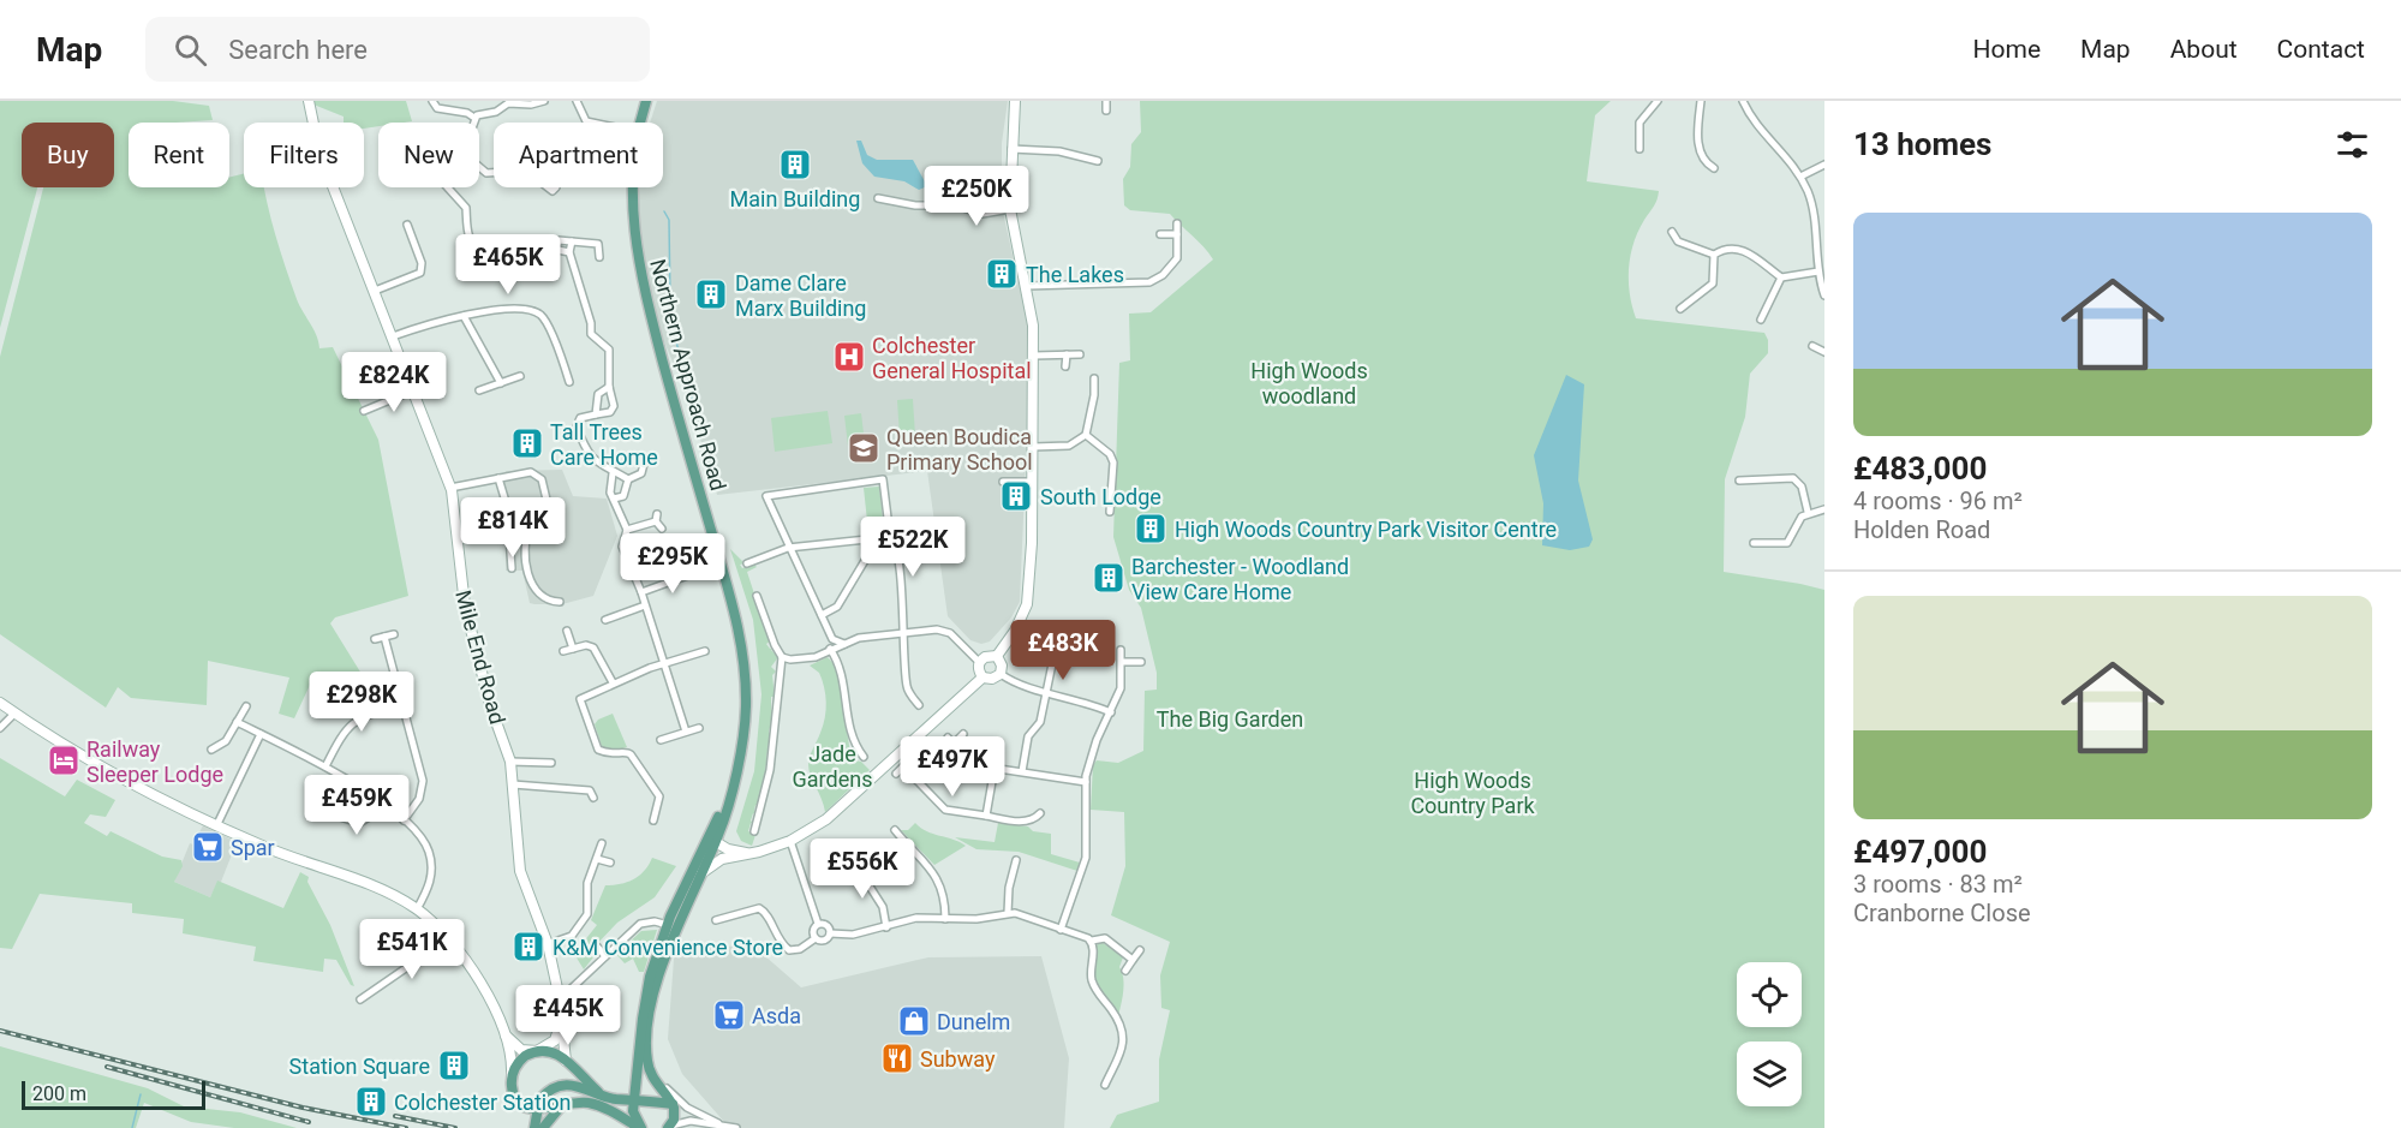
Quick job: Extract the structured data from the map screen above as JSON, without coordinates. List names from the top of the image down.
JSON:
{
  "streets": {
    "main road": ["Northern Approach Road"],
    "street": ["Mile End Road"]
  },
  "parks": [
    "High Woods woodland",
    "The Big Garden",
    "Jade Gardens",
    "High Woods Country Park"
  ],
  "places": {
    "building": [
      "Main Building",
      "The Lakes",
      "Dame Clare Marx Building",
      "Tall Trees Care Home",
      "South Lodge",
      "High Woods Country Park Visitor Centre",
      "Barchester - Woodland View Care Home",
      "K&M Convenience Store",
      "Station Square",
      "Colchester Station"
    ],
    "hospital": ["Colchester General Hospital"],
    "school or university": ["Queen Boudica Primary School"],
    "hotel": ["Railway Sleeper Lodge"],
    "supermarket": ["Spar", "Asda"],
    "shop": ["Dunelm"],
    "restaurant": ["Subway"]
  },
  "scale_bar": "200 m",
  "page": {
    "header": "Map",
    "search": "Search here",
    "nav": [
      "Home",
      "Map",
      "About",
      "Contact"
    ],
    "heading": "13 homes",
    "chip": [
      "Buy",
      "Rent",
      "Filters",
      "New",
      "Apartment"
    ],
    "price": [
      "£250K",
      "£465K",
      "£824K",
      "£814K",
      "£522K",
      "£295K",
      "£483K",
      "£298K",
      "£497K",
      "£459K",
      "£556K",
      "£541K",
      "£445K"
    ],
    "list": [
      {
        "name": "£483,000",
        "note": "4 rooms · 96 m² · Holden Road"
      },
      {
        "name": "£497,000",
        "note": "3 rooms · 83 m² · Cranborne Close"
      }
    ],
    "scale": "200 m"
  }
}
